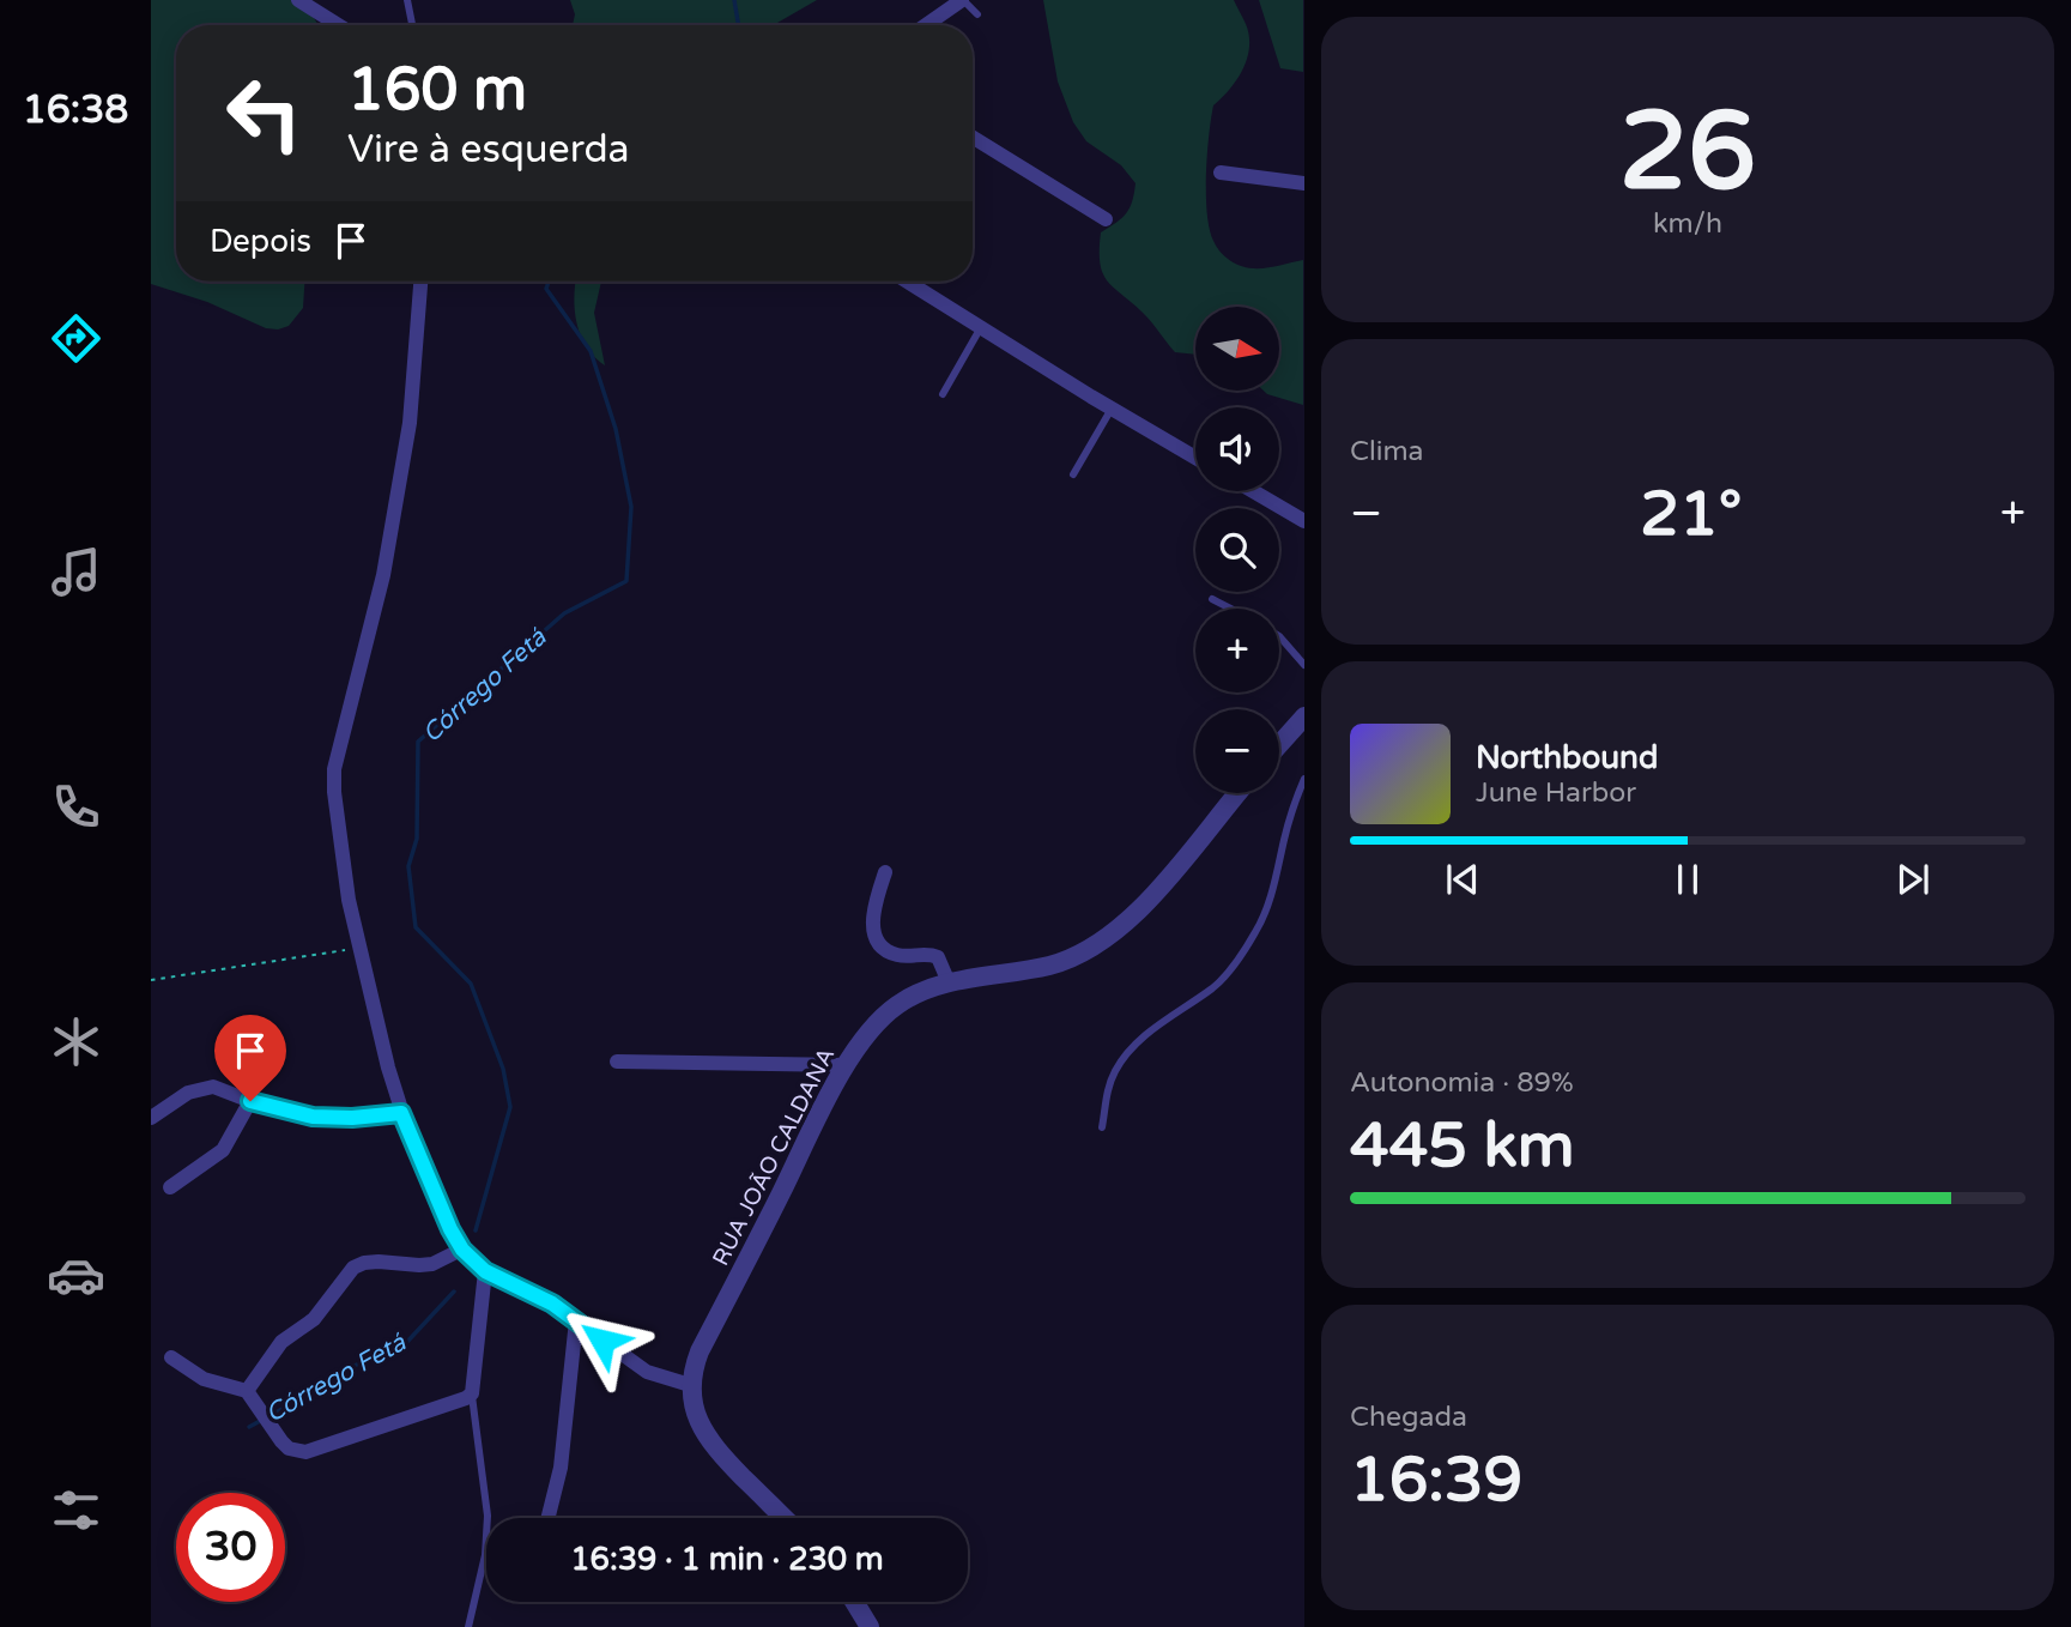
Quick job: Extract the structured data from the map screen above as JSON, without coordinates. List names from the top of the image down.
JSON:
{
  "streets": {
    "street": ["RUA JOÃO CALDANA"]
  },
  "water": ["Córrego Fetá"],
  "north": "right",
  "page": {
    "tabs": "16:38",
    "tile": [
      ["26", "km/h"],
      "Clima",
      ["Autonomia · 89%", "445 km"],
      ["Chegada", "16:39"]
    ],
    "turn": ["160 m", "Vire à esquerda"],
    "then": "Depois",
    "map_buttons": ["+", "−"],
    "heat": ["−", "21°", "+"],
    "song": ["Northbound", "June Harbor"],
    "limit": "30",
    "trip": "16:39 · 1 min · 230 m"
  }
}
